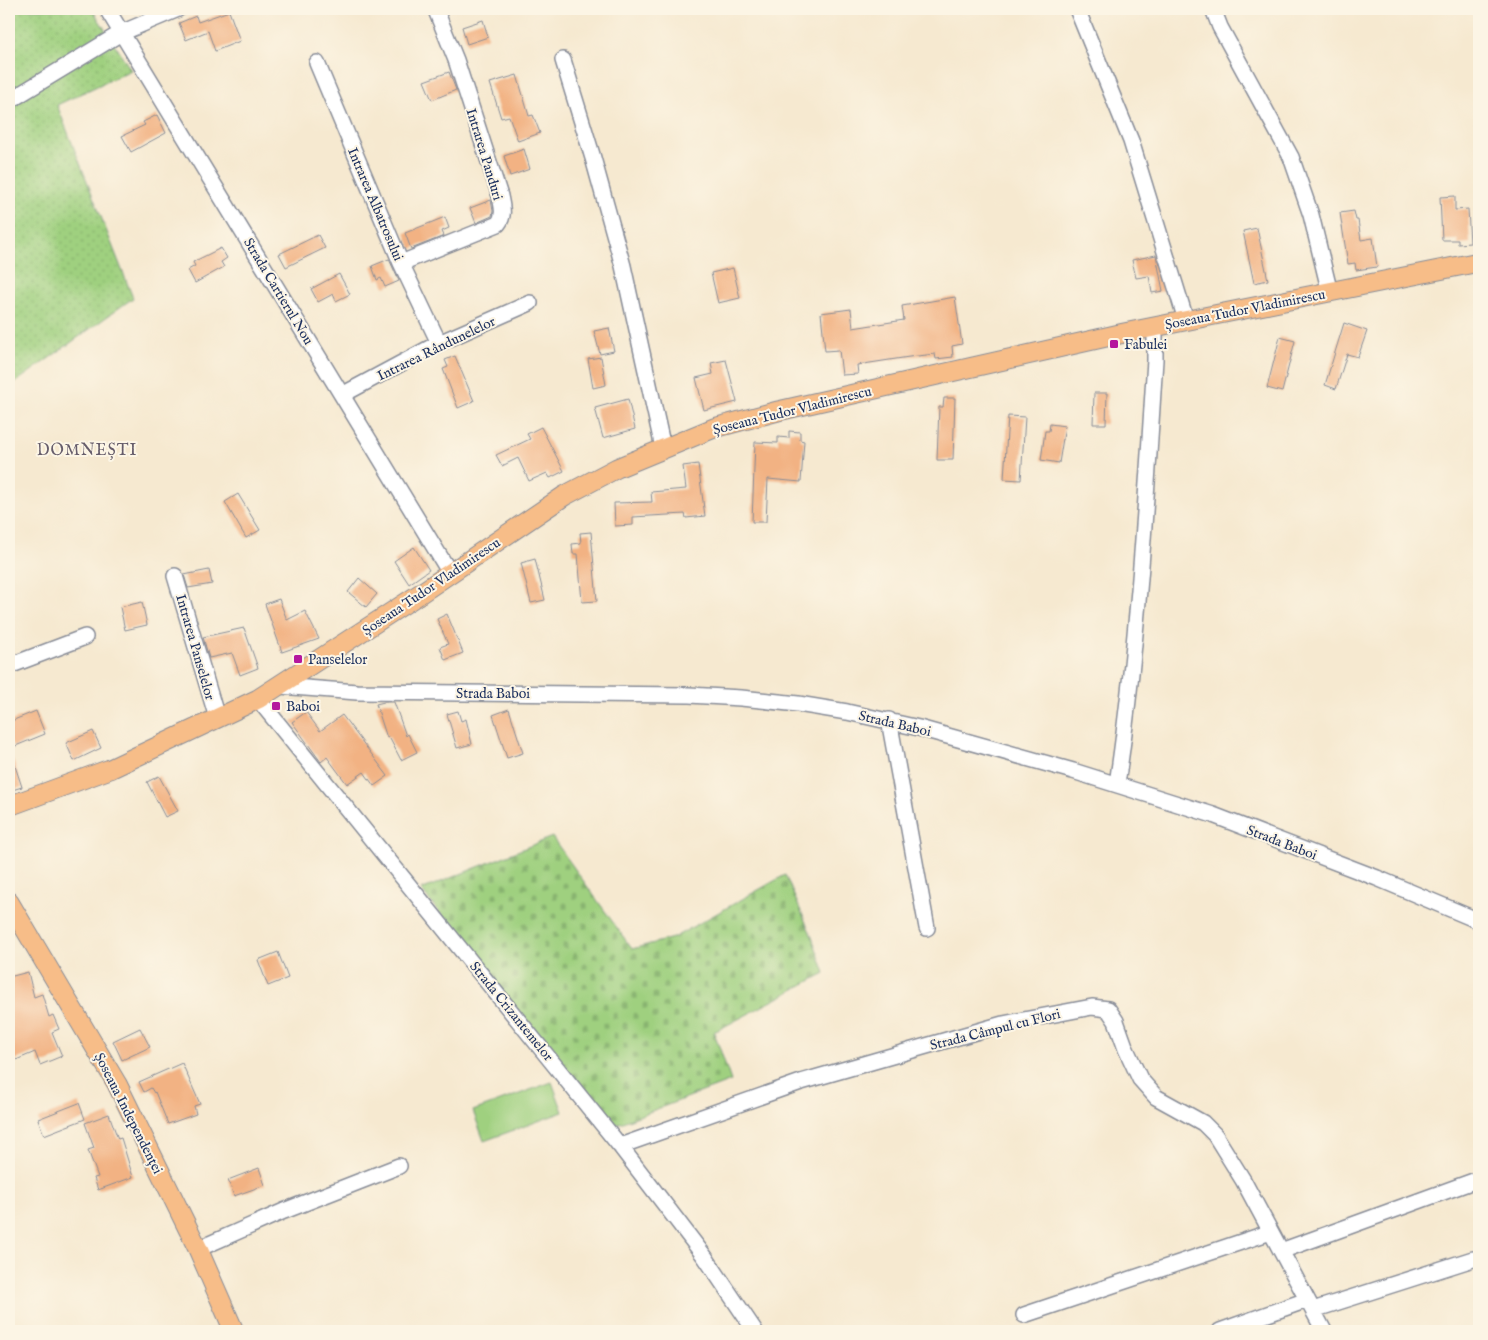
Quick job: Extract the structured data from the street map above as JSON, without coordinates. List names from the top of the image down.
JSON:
{
  "streets": {
    "main road": ["Șoseaua Tudor Vladimirescu", "Șoseaua Independenței"],
    "street": [
      "Intrarea Panduri",
      "Intrarea Albatrosului",
      "Strada Cartierul Nou",
      "Intrarea Rândunelelor",
      "Intrarea Panselelor",
      "Strada Baboi",
      "Strada Crizantemelor",
      "Strada Câmpul cu Flori"
    ]
  },
  "crossings": [
    ["Intrarea Panduri", "Intrarea Albatrosului"],
    ["Intrarea Albatrosului", "Intrarea Rândunelelor"],
    ["Strada Cartierul Nou", "Șoseaua Tudor Vladimirescu"],
    ["Strada Cartierul Nou", "Intrarea Rândunelelor"],
    ["Șoseaua Tudor Vladimirescu", "Intrarea Panselelor"],
    ["Șoseaua Tudor Vladimirescu", "Strada Baboi"],
    ["Șoseaua Tudor Vladimirescu", "Strada Crizantemelor"],
    ["Strada Crizantemelor", "Strada Câmpul cu Flori"]
  ],
  "districts": ["DOMNEȘTI"],
  "places": {
    "transit": ["Fabulei", "Panselelor", "Baboi"]
  }
}
